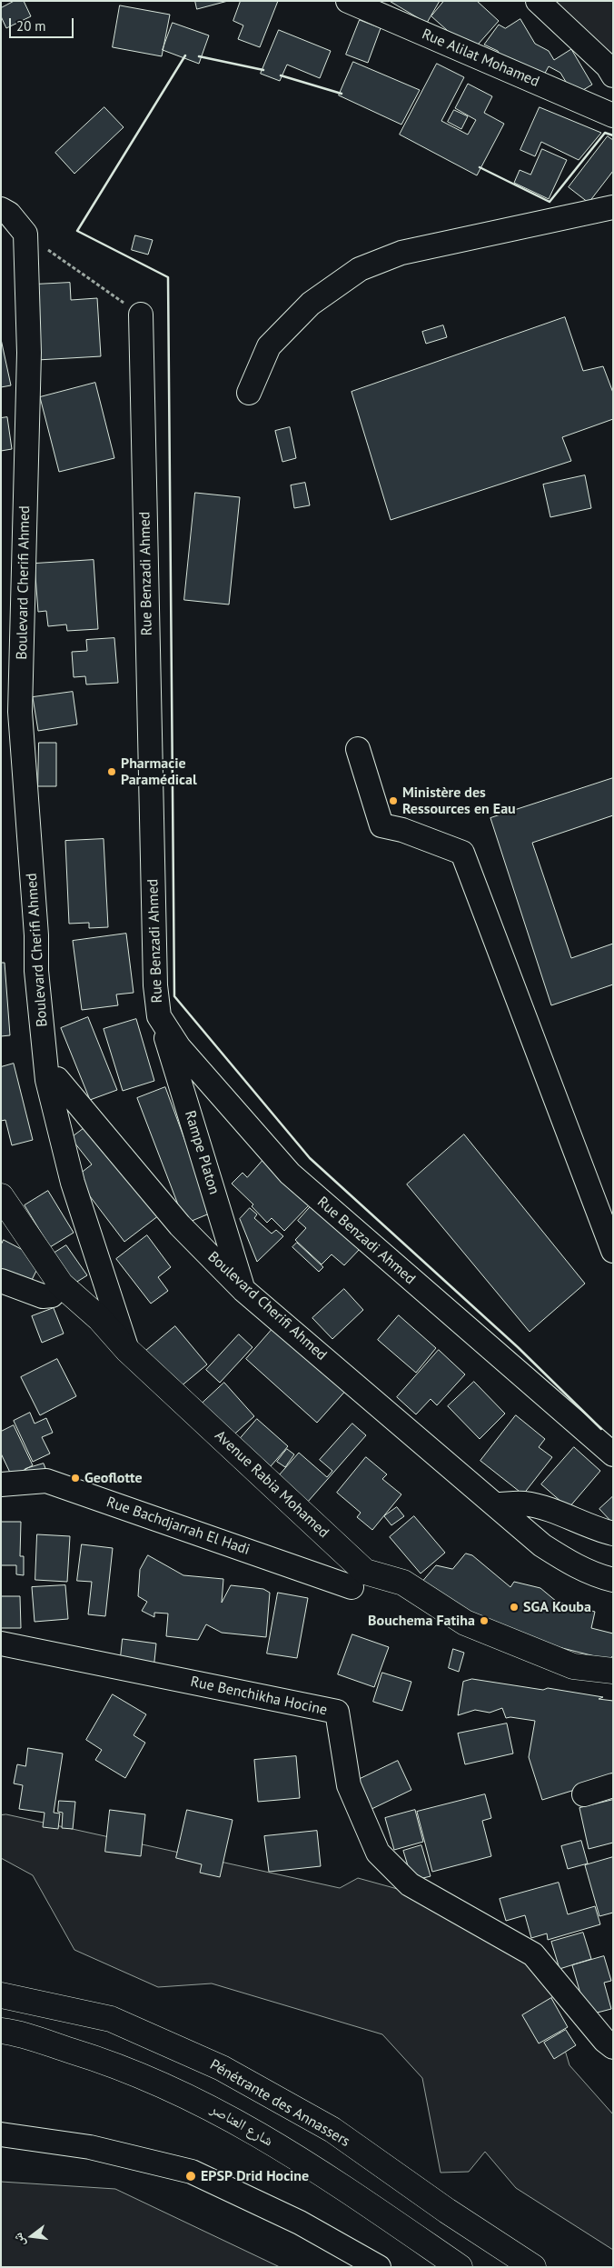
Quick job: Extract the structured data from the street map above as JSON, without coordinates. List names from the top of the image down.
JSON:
{
  "streets": {
    "main road": ["Avenue Rabia Mohamed", "Pénétrante des Annassers", "شارع العناصر"],
    "street": [
      "Rue Alilat Mohamed",
      "Rue Benzadi Ahmed",
      "Boulevard Cherifi Ahmed",
      "Rampe Platon",
      "Rue Bachdjarrah El Hadi",
      "Rue Benchikha Hocine"
    ]
  },
  "crossings": [
    ["Rue Benzadi Ahmed", "Rampe Platon"],
    ["Boulevard Cherifi Ahmed", "Rampe Platon"]
  ],
  "places": [
    "Pharmacie Paramédical",
    "Ministère des Ressources en Eau",
    "Geoflotte",
    "SGA Kouba",
    "Bouchema Fatiha",
    "EPSP Drid Hocine"
  ],
  "scale_bar": "20 m",
  "north": "left"
}
